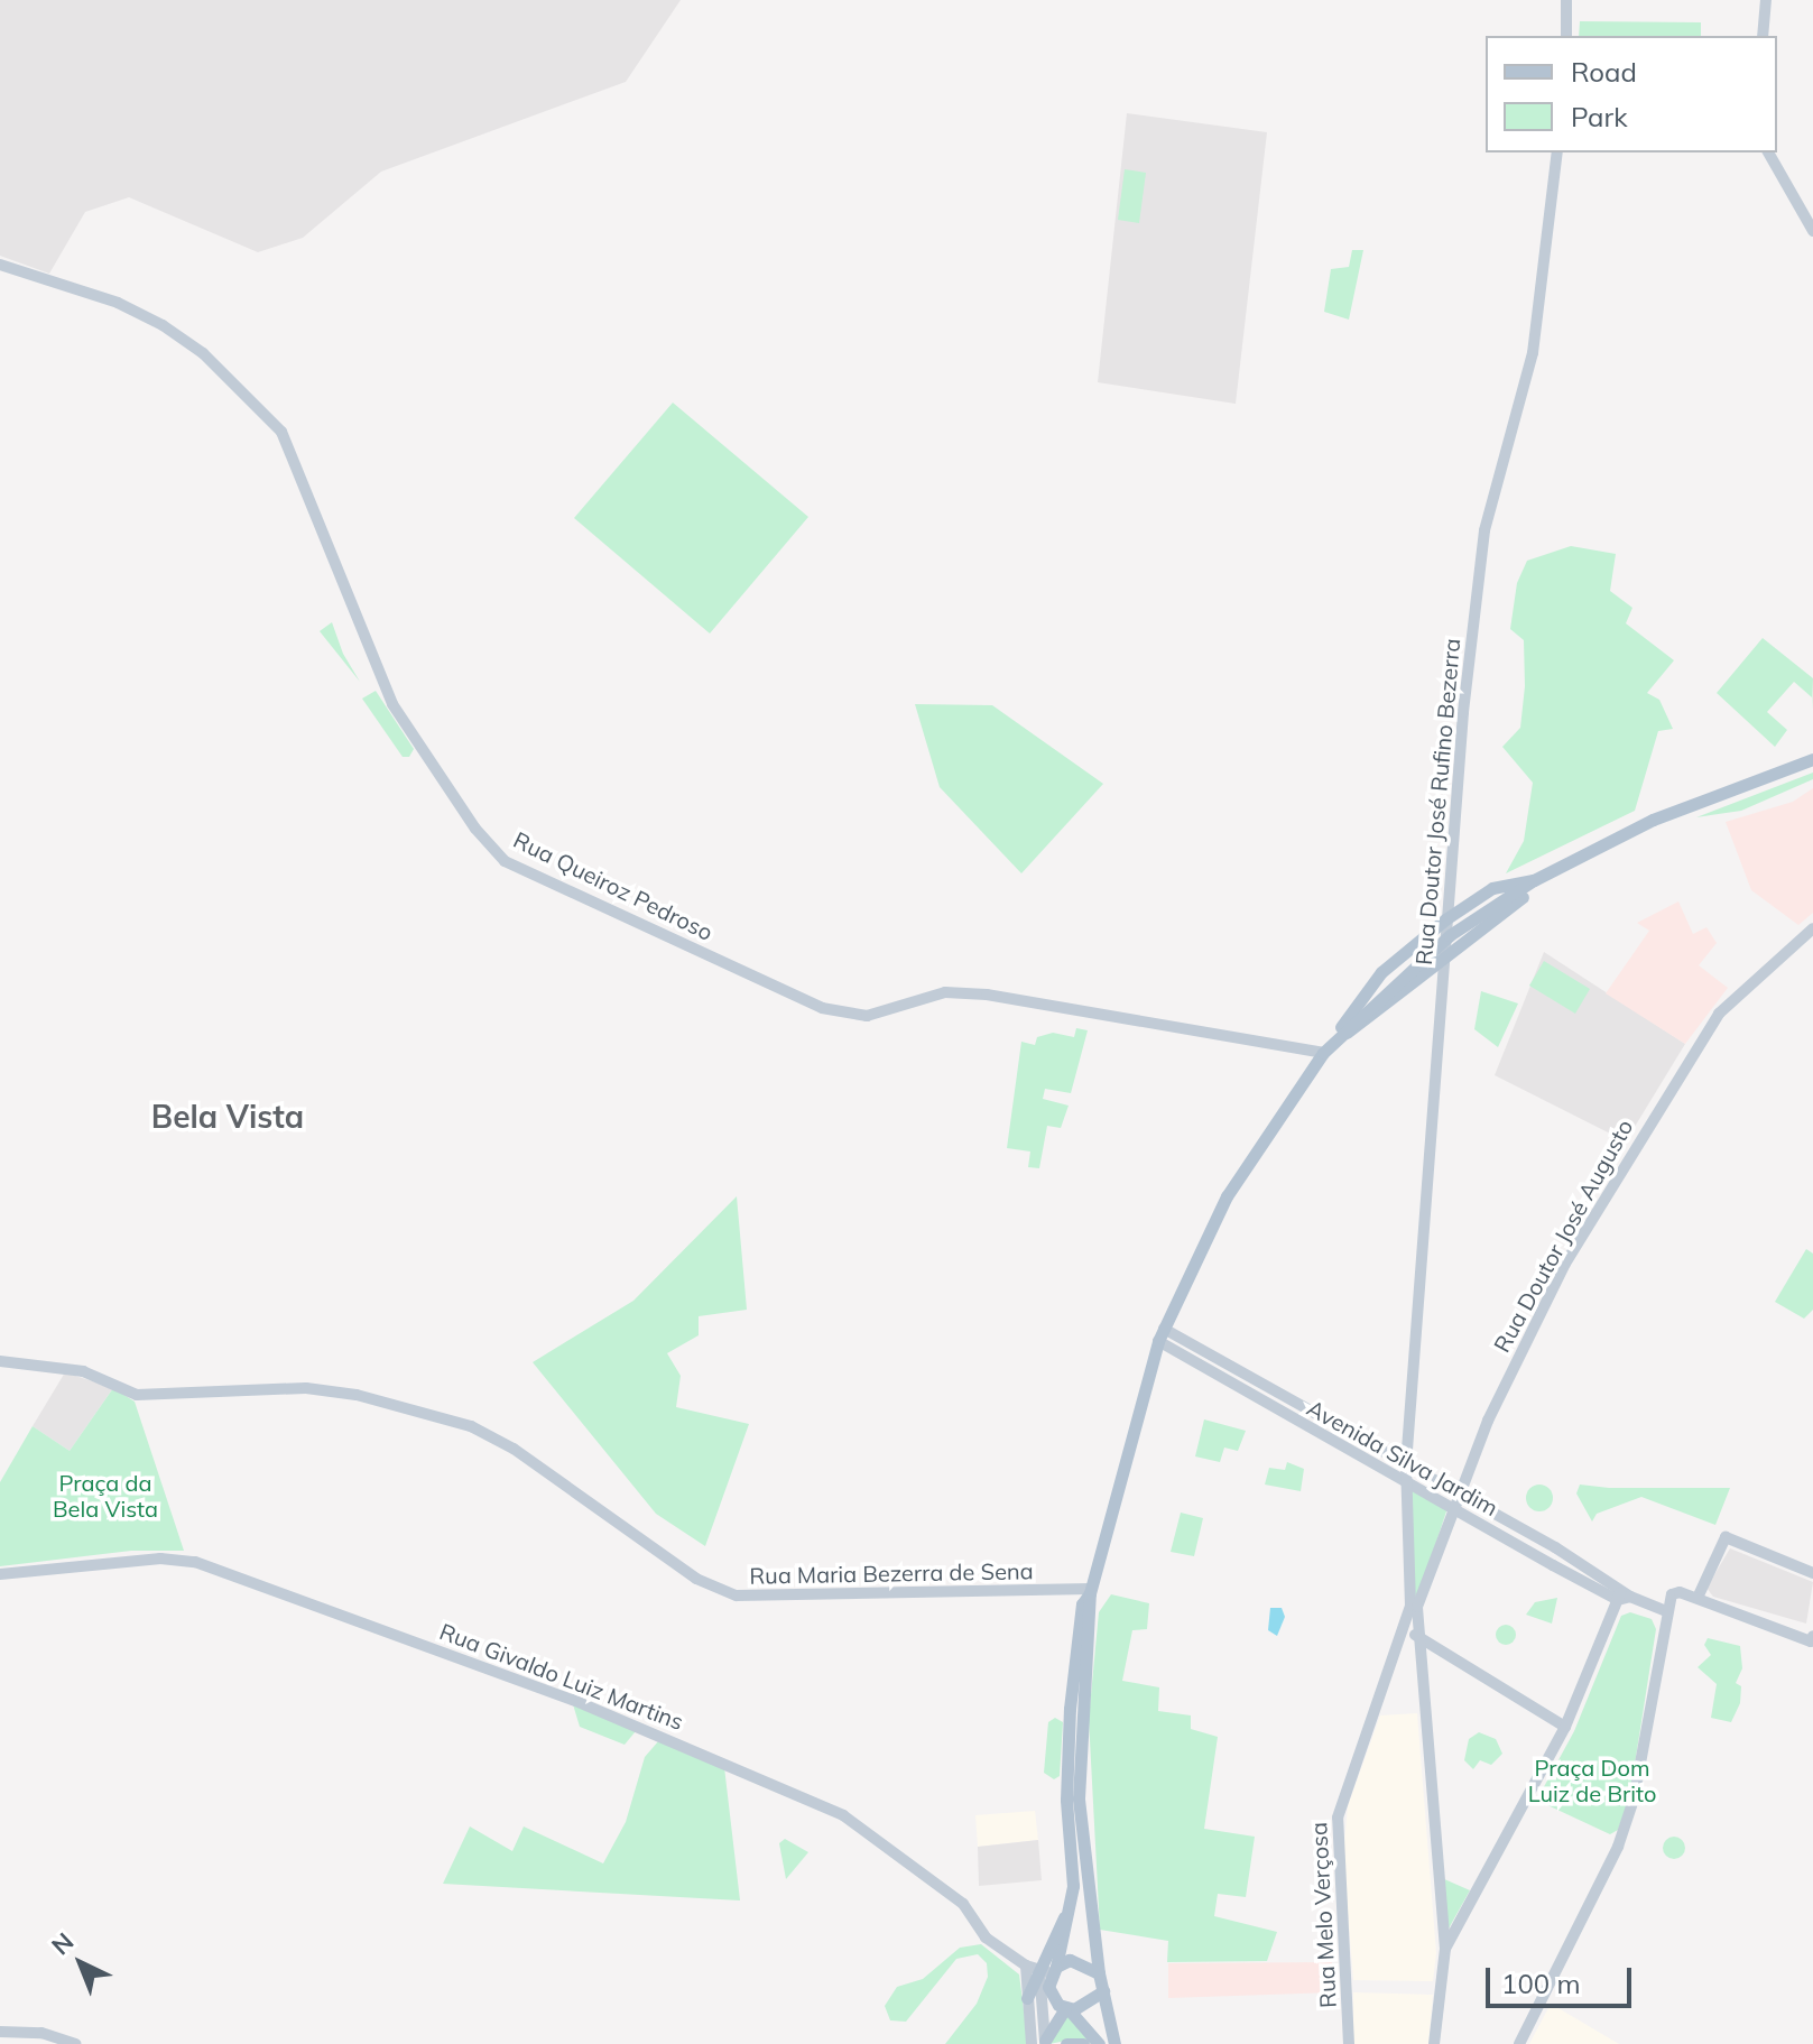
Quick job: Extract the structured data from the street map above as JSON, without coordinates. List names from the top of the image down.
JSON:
{
  "streets": {
    "main road": [
      "Rua Doutor José Rufino Bezerra",
      "Rua Queiroz Pedroso",
      "Rua Doutor José Augusto",
      "Avenida Silva Jardim",
      "Rua Maria Bezerra de Sena",
      "Rua Givaldo Luiz Martins",
      "Rua Melo Verçosa"
    ]
  },
  "crossings": [
    ["Rua Doutor José Rufino Bezerra", "Rua Doutor José Augusto"],
    ["Rua Doutor José Rufino Bezerra", "Avenida Silva Jardim"],
    ["Rua Doutor José Augusto", "Avenida Silva Jardim"]
  ],
  "districts": ["Bela Vista"],
  "parks": ["Praça da Bela Vista", "Praça Dom Luiz de Brito"],
  "legend": ["Road", "Park"],
  "scale_bar": "100 m",
  "north": "top left"
}
